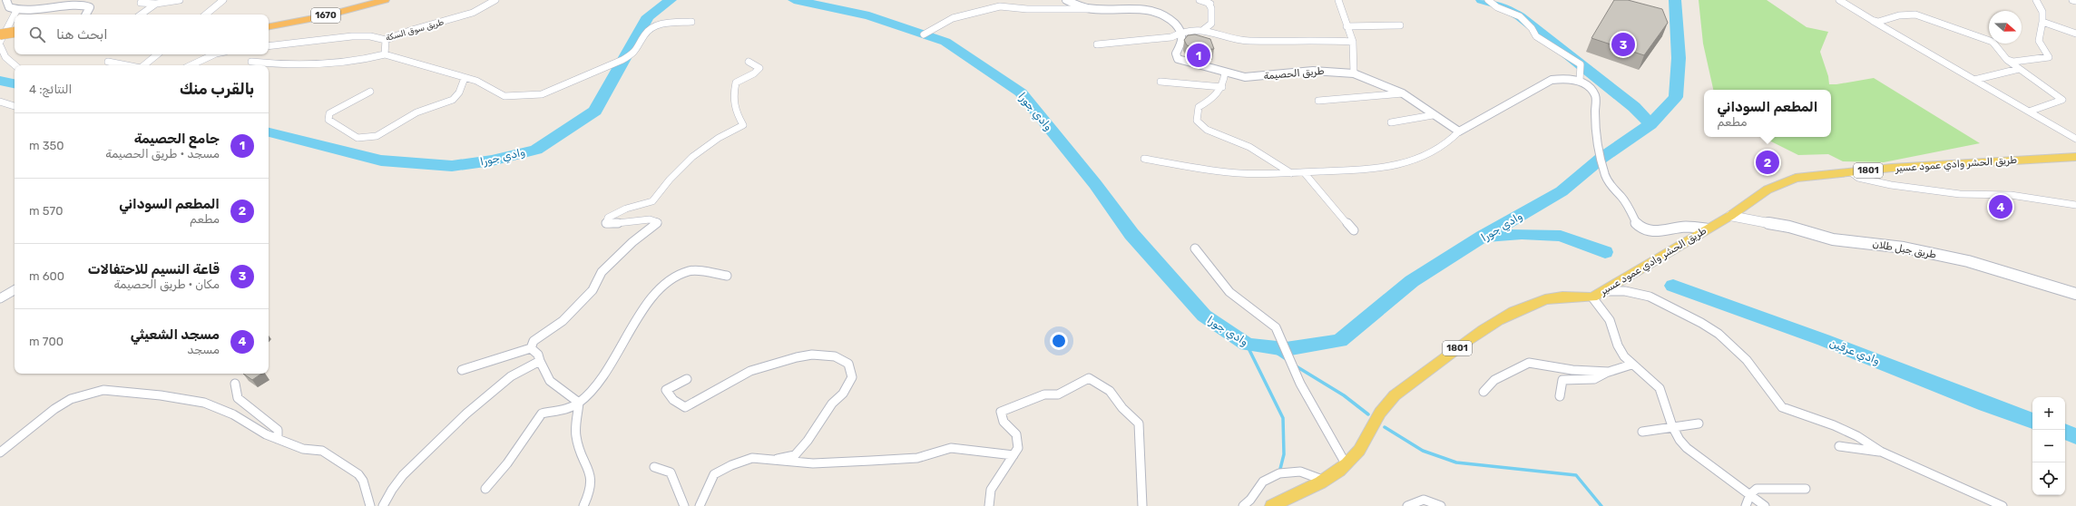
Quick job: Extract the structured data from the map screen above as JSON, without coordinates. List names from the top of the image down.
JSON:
{
  "streets": {
    "highway": ["1670"],
    "main road": ["طريق الحشر وادي عمود عسير", "1801", "طريق جبل طلان"],
    "street": ["طريق سوق السكة", "طريق الحصيمة"]
  },
  "crossings": [
    ["طريق الحشر وادي عمود عسير", "طريق جبل طلان"]
  ],
  "water": ["وادي جورا", "وادي عرقين"],
  "north": "right",
  "page": {
    "search": "ابحث هنا",
    "pins": [
      "3",
      "1",
      "2",
      "4"
    ],
    "heading": ["بالقرب منك", "النتائج: 4"],
    "popup": ["المطعم السوداني", "مطعم"],
    "list": [
      {
        "mark": "1",
        "name": "جامع الحصيمة",
        "note": "مسجد · طريق الحصيمة",
        "value": "350 m"
      },
      {
        "mark": "2",
        "name": "المطعم السوداني",
        "note": "مطعم",
        "value": "570 m"
      },
      {
        "mark": "3",
        "name": "قاعة النسيم للاحتفالات",
        "note": "مكان · طريق الحصيمة",
        "value": "600 m"
      },
      {
        "mark": "4",
        "name": "مسجد الشعيثي",
        "note": "مسجد",
        "value": "700 m"
      }
    ],
    "map_buttons": ["+", "−"]
  }
}
